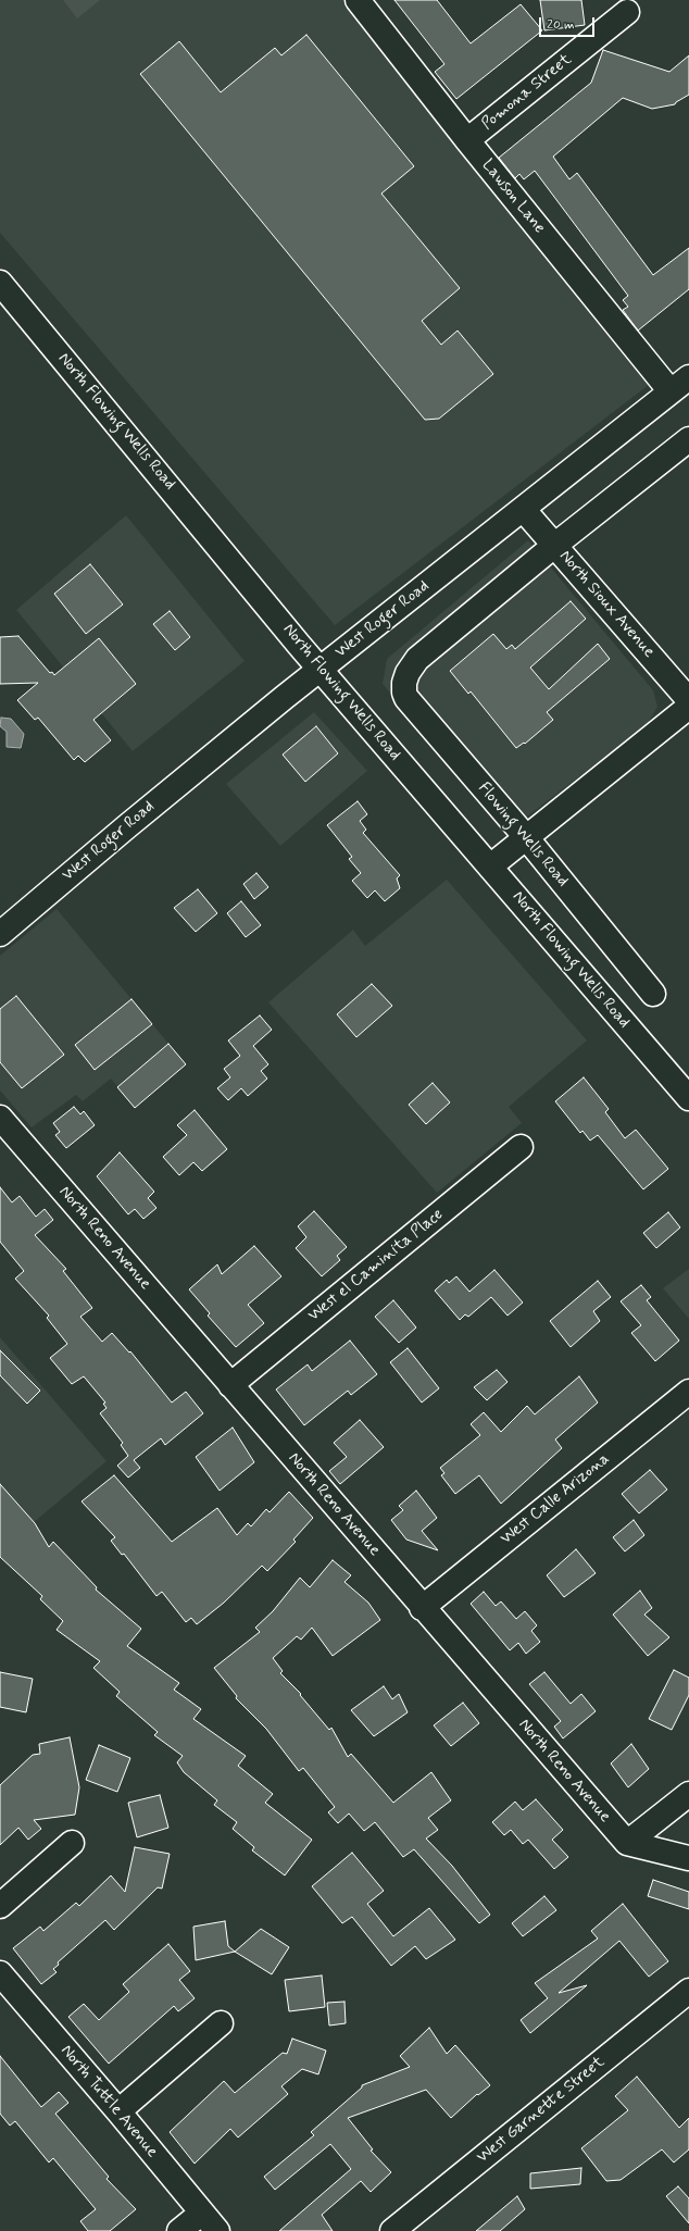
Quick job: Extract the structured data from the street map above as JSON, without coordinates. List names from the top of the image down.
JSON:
{
  "streets": {
    "street": [
      "Pomona Street",
      "Lawson Lane",
      "North Flowing Wells Road",
      "North Sioux Avenue",
      "West Roger Road",
      "Flowing Wells Road",
      "North Reno Avenue",
      "West el Caminita Place",
      "West Calle Arizona",
      "North Tuttle Avenue",
      "West Garnette Street"
    ]
  },
  "crossings": [
    ["Pomona Street", "Lawson Lane"],
    ["Lawson Lane", "West Roger Road"],
    ["North Flowing Wells Road", "West Roger Road"],
    ["North Sioux Avenue", "West Roger Road"],
    ["North Sioux Avenue", "Flowing Wells Road"],
    ["North Reno Avenue", "West el Caminita Place"],
    ["North Reno Avenue", "West Calle Arizona"]
  ],
  "scale_bar": "20 m"
}
